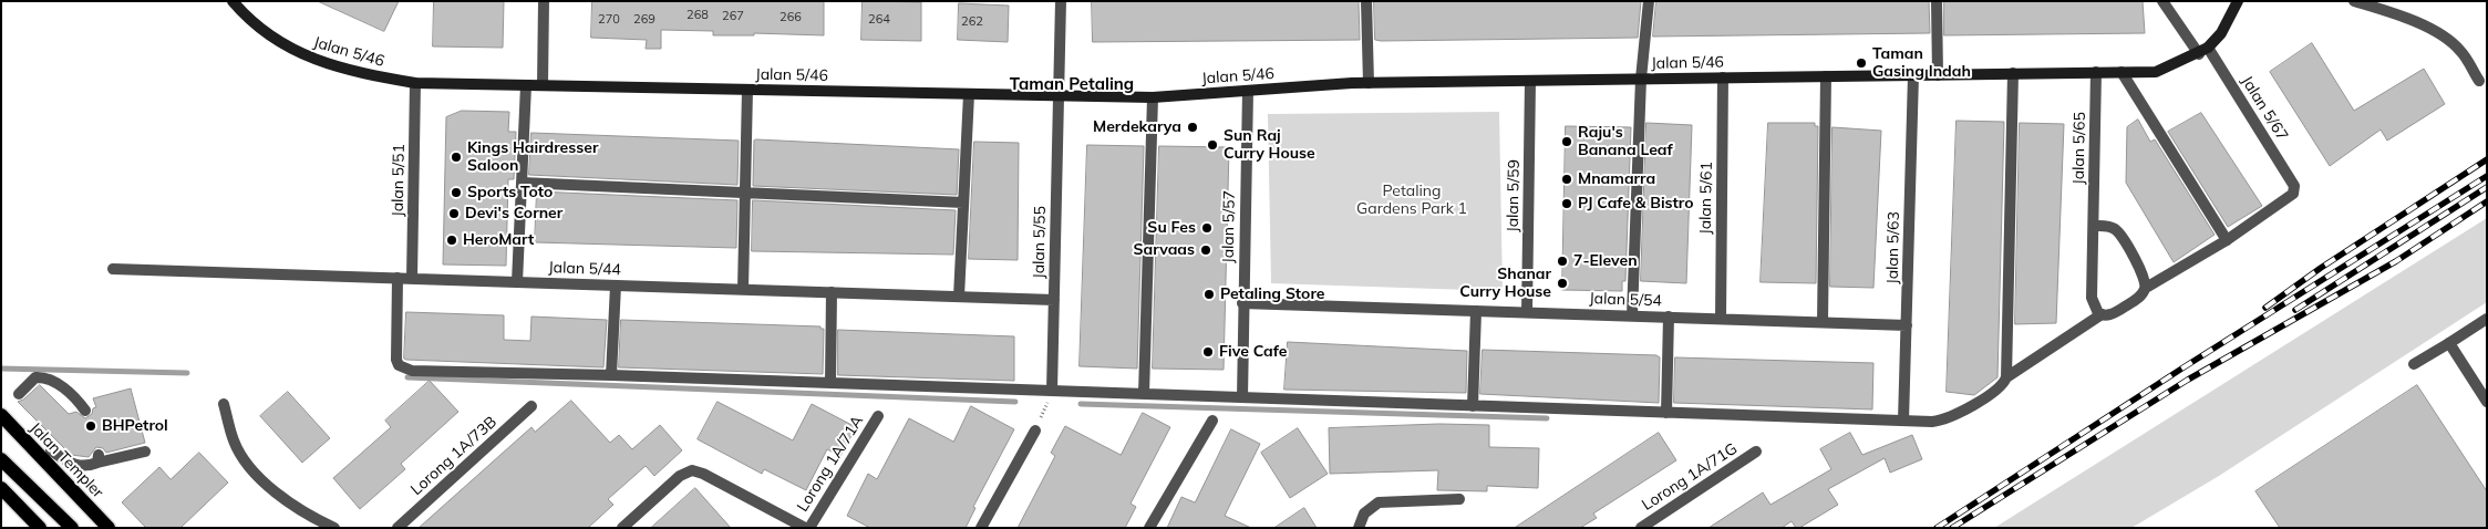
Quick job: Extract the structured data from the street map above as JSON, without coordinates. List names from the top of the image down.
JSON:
{
  "streets": {
    "main road": ["Jalan Templer"],
    "street": [
      "Jalan 5/46",
      "Jalan 5/67",
      "Jalan 5/65",
      "Jalan 5/51",
      "Jalan 5/59",
      "Jalan 5/61",
      "Jalan 5/57",
      "Jalan 5/55",
      "Jalan 5/63",
      "Jalan 5/44",
      "Jalan 5/54",
      "Lorong 1A/73B",
      "Lorong 1A/71A",
      "Lorong 1A/71G"
    ]
  },
  "crossings": [
    ["Jalan 5/46", "Jalan 5/67"],
    ["Jalan 5/46", "Jalan 5/65"],
    ["Jalan 5/46", "Jalan 5/51"],
    ["Jalan 5/46", "Jalan 5/59"],
    ["Jalan 5/46", "Jalan 5/61"],
    ["Jalan 5/46", "Jalan 5/57"],
    ["Jalan 5/46", "Jalan 5/55"],
    ["Jalan 5/46", "Jalan 5/63"],
    ["Jalan 5/51", "Jalan 5/44"],
    ["Jalan 5/59", "Jalan 5/54"],
    ["Jalan 5/61", "Jalan 5/54"],
    ["Jalan 5/57", "Jalan 5/54"],
    ["Jalan 5/55", "Jalan 5/44"],
    ["Jalan 5/63", "Jalan 5/54"]
  ],
  "districts": ["Taman Petaling"],
  "parks": ["Petaling Gardens Park 1"],
  "places": [
    "Taman Gasing Indah",
    "Merdekarya",
    "Raju's Banana Leaf",
    "Sun Raj Curry House",
    "Kings Hairdresser Saloon",
    "Mnamarra",
    "Sports Toto",
    "PJ Cafe & Bistro",
    "Devi's Corner",
    "Su Fes",
    "HeroMart",
    "Sarvaas",
    "7-Eleven",
    "Shanar Curry House",
    "Petaling Store",
    "Five Cafe",
    "BHPetrol"
  ],
  "house_numbers": [
    "268",
    "267",
    "266",
    "270",
    "269",
    "264",
    "262"
  ]
}
